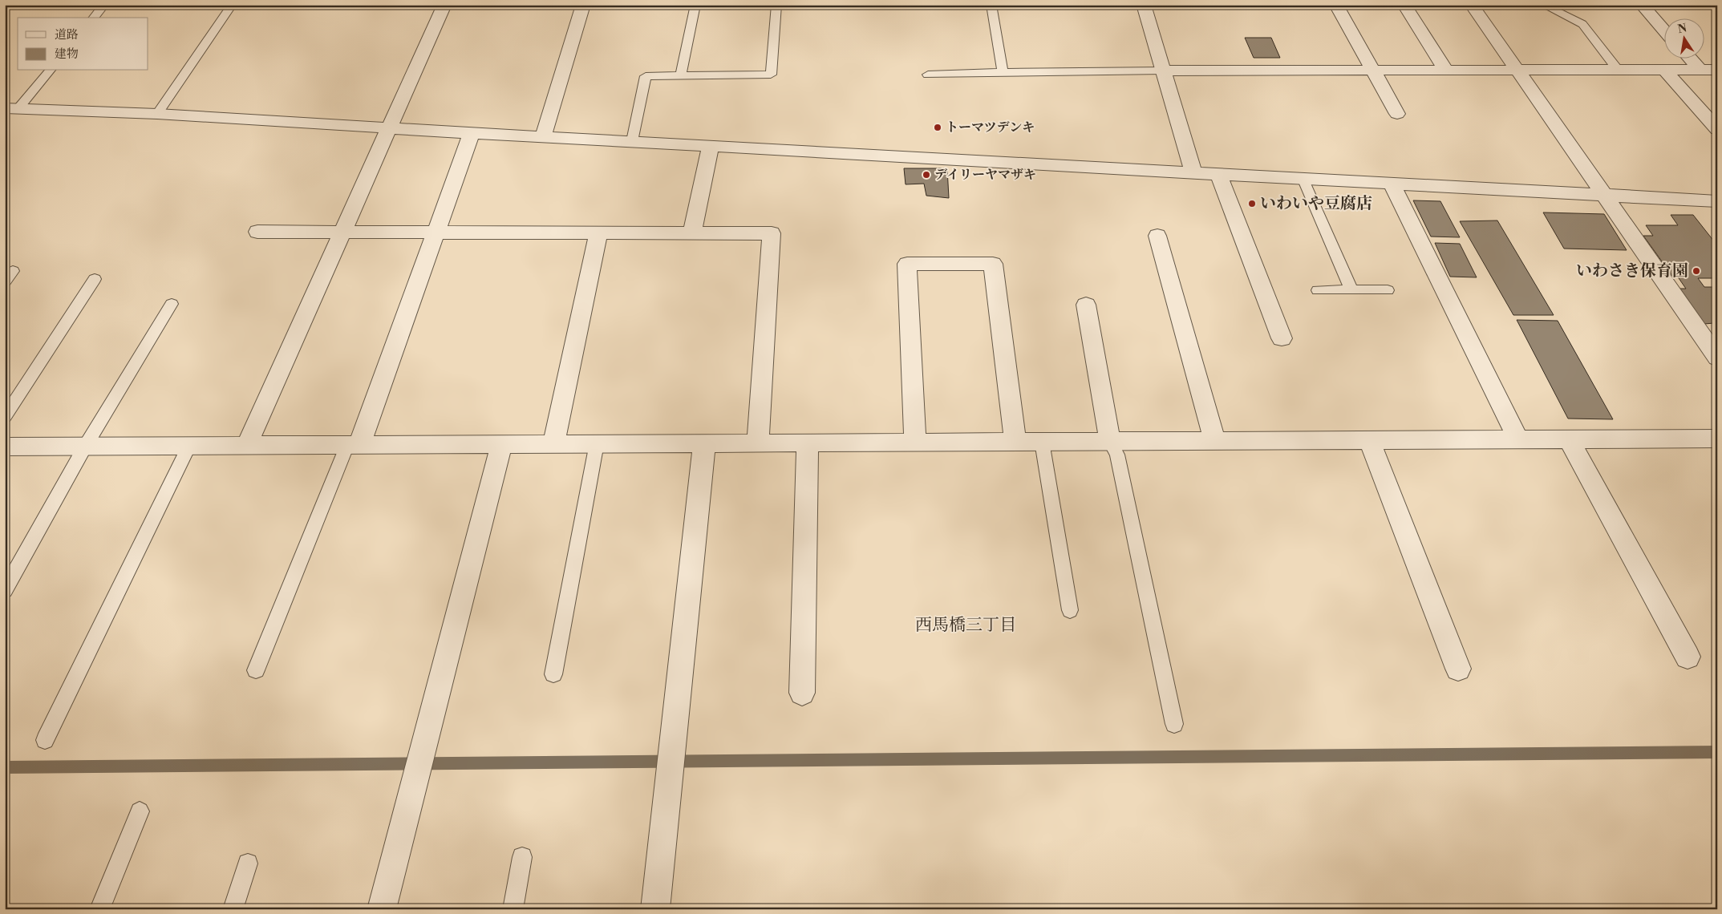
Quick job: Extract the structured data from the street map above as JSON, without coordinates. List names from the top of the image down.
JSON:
{
  "districts": ["西馬橋三丁目"],
  "places": [
    "トーマツデンキ",
    "デイリーヤマザキ",
    "いわいや豆腐店",
    "いわさき保育園"
  ],
  "legend": ["道路", "建物"],
  "north": "top"
}
